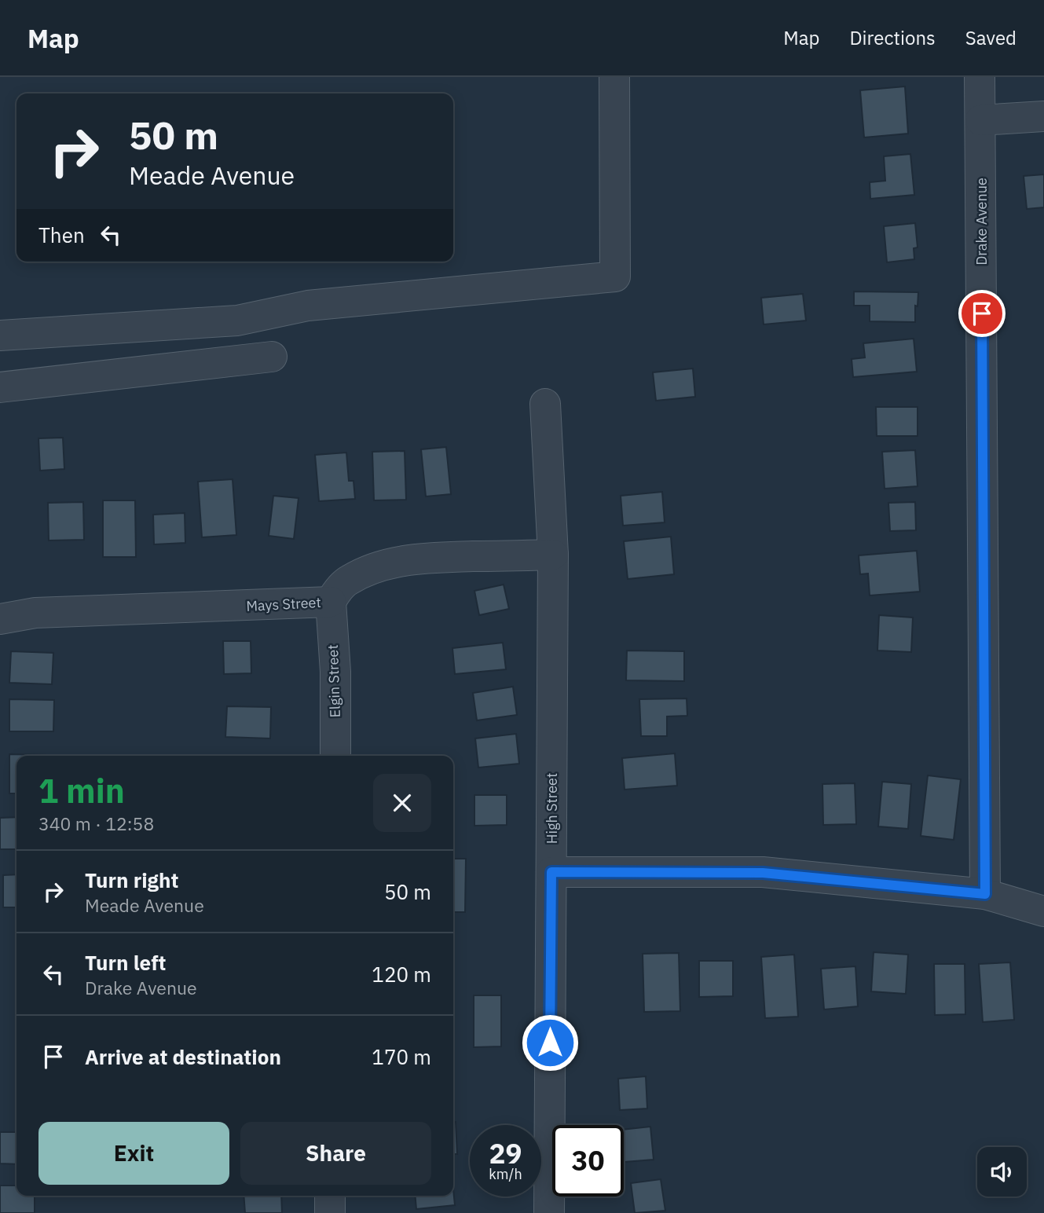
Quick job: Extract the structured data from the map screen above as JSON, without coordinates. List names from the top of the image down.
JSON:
{
  "streets": {
    "street": [
      "Drake Avenue",
      "Mays Street",
      "Elgin Street",
      "High Street"
    ]
  },
  "crossings": [
    ["Mays Street", "Elgin Street"],
    ["Mays Street", "High Street"]
  ],
  "page": {
    "header": "Map",
    "nav": ["Map", "Directions", "Saved"],
    "turn": ["50 m", "Meade Avenue"],
    "then": "Then",
    "heading": ["1 min", "340 m · 12:58"],
    "list": [
      {
        "name": "Turn right",
        "note": "Meade Avenue",
        "value": "50 m"
      },
      {
        "name": "Turn left",
        "note": "Drake Avenue",
        "value": "120 m"
      },
      {
        "name": "Arrive at destination",
        "value": "170 m"
      }
    ],
    "buttons": ["Exit", "Share"],
    "speed": "29 km/h",
    "limit": "30"
  }
}
